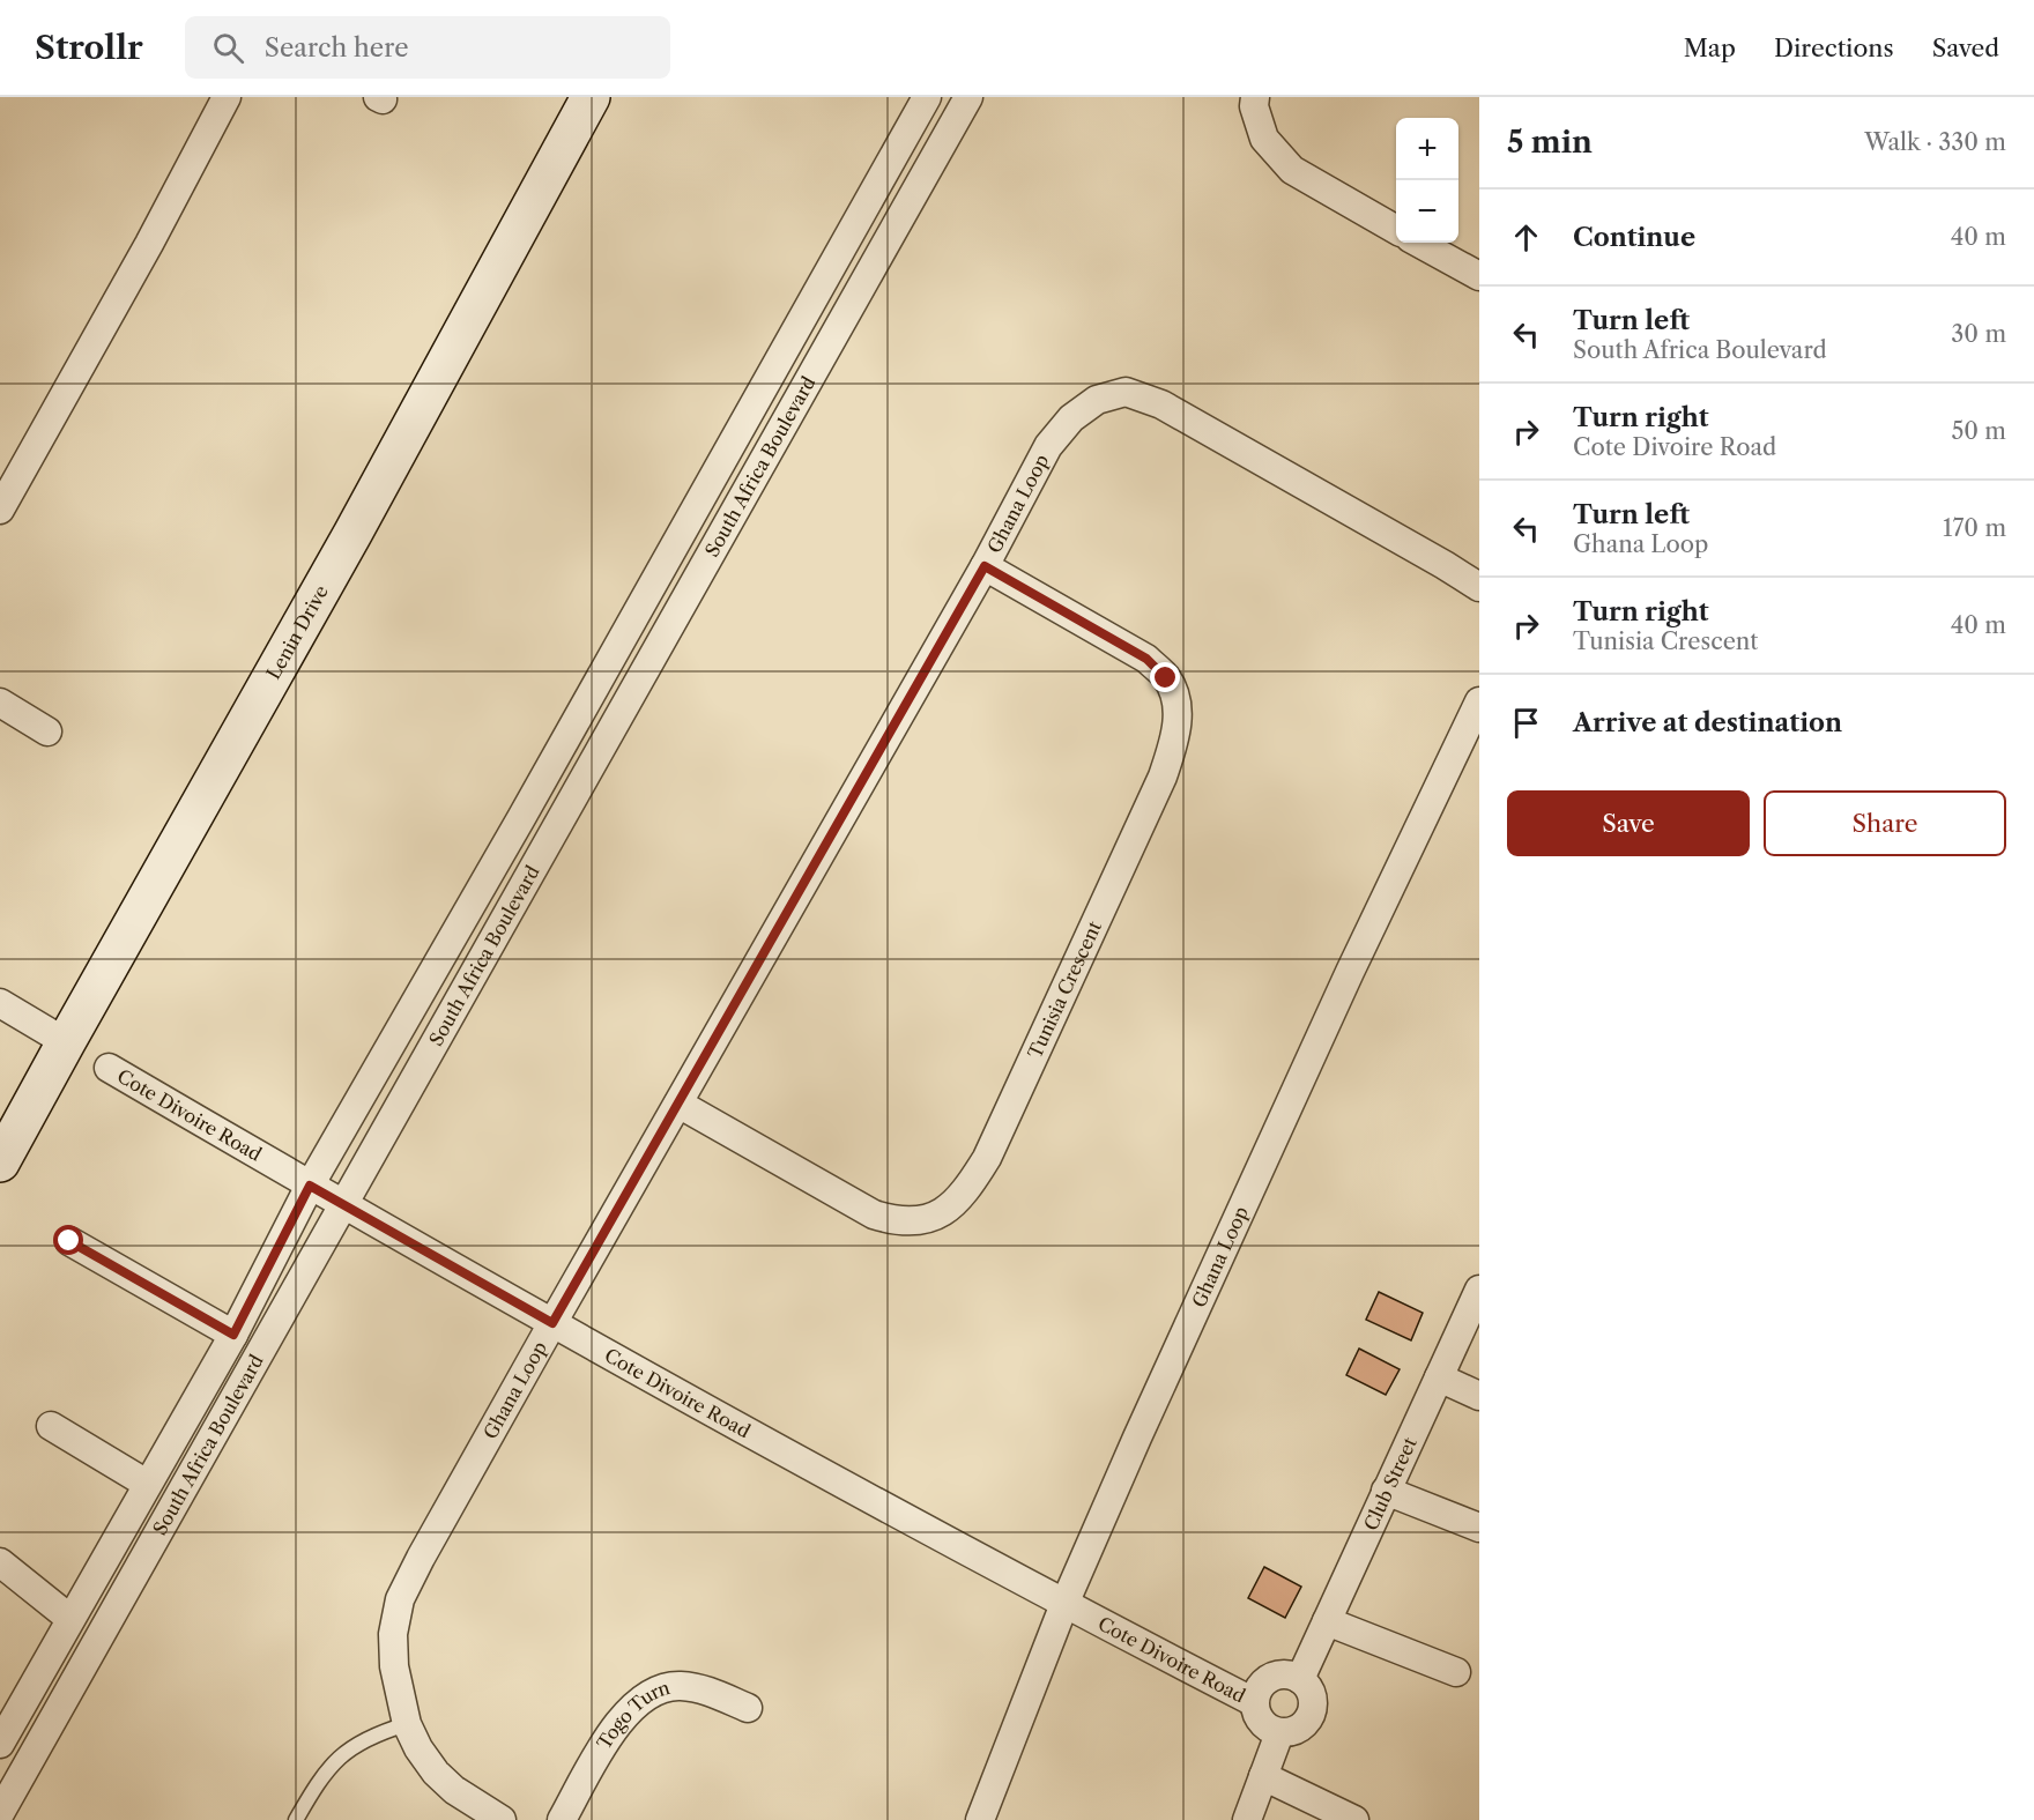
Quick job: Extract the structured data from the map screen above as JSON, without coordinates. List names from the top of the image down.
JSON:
{
  "streets": {
    "street": [
      "South Africa Boulevard",
      "Ghana Loop",
      "Lenin Drive",
      "Tunisia Crescent",
      "Cote Divoire Road",
      "Club Street",
      "Togo Turn"
    ]
  },
  "crossings": [
    ["South Africa Boulevard", "Cote Divoire Road"],
    ["Ghana Loop", "Tunisia Crescent"],
    ["Ghana Loop", "Cote Divoire Road"],
    ["Cote Divoire Road", "Club Street"]
  ],
  "page": {
    "header": "Strollr",
    "search": "Search here",
    "nav": ["Map", "Directions", "Saved"],
    "heading": ["5 min", "Walk · 330 m"],
    "map_buttons": ["+", "−"],
    "list": [
      ["Continue", "40 m"],
      ["Turn left", "South Africa Boulevard", "30 m"],
      ["Turn right", "Cote Divoire Road", "50 m"],
      ["Turn left", "Ghana Loop", "170 m"],
      ["Turn right", "Tunisia Crescent", "40 m"],
      "Arrive at destination"
    ],
    "buttons": ["Save", "Share"]
  }
}
